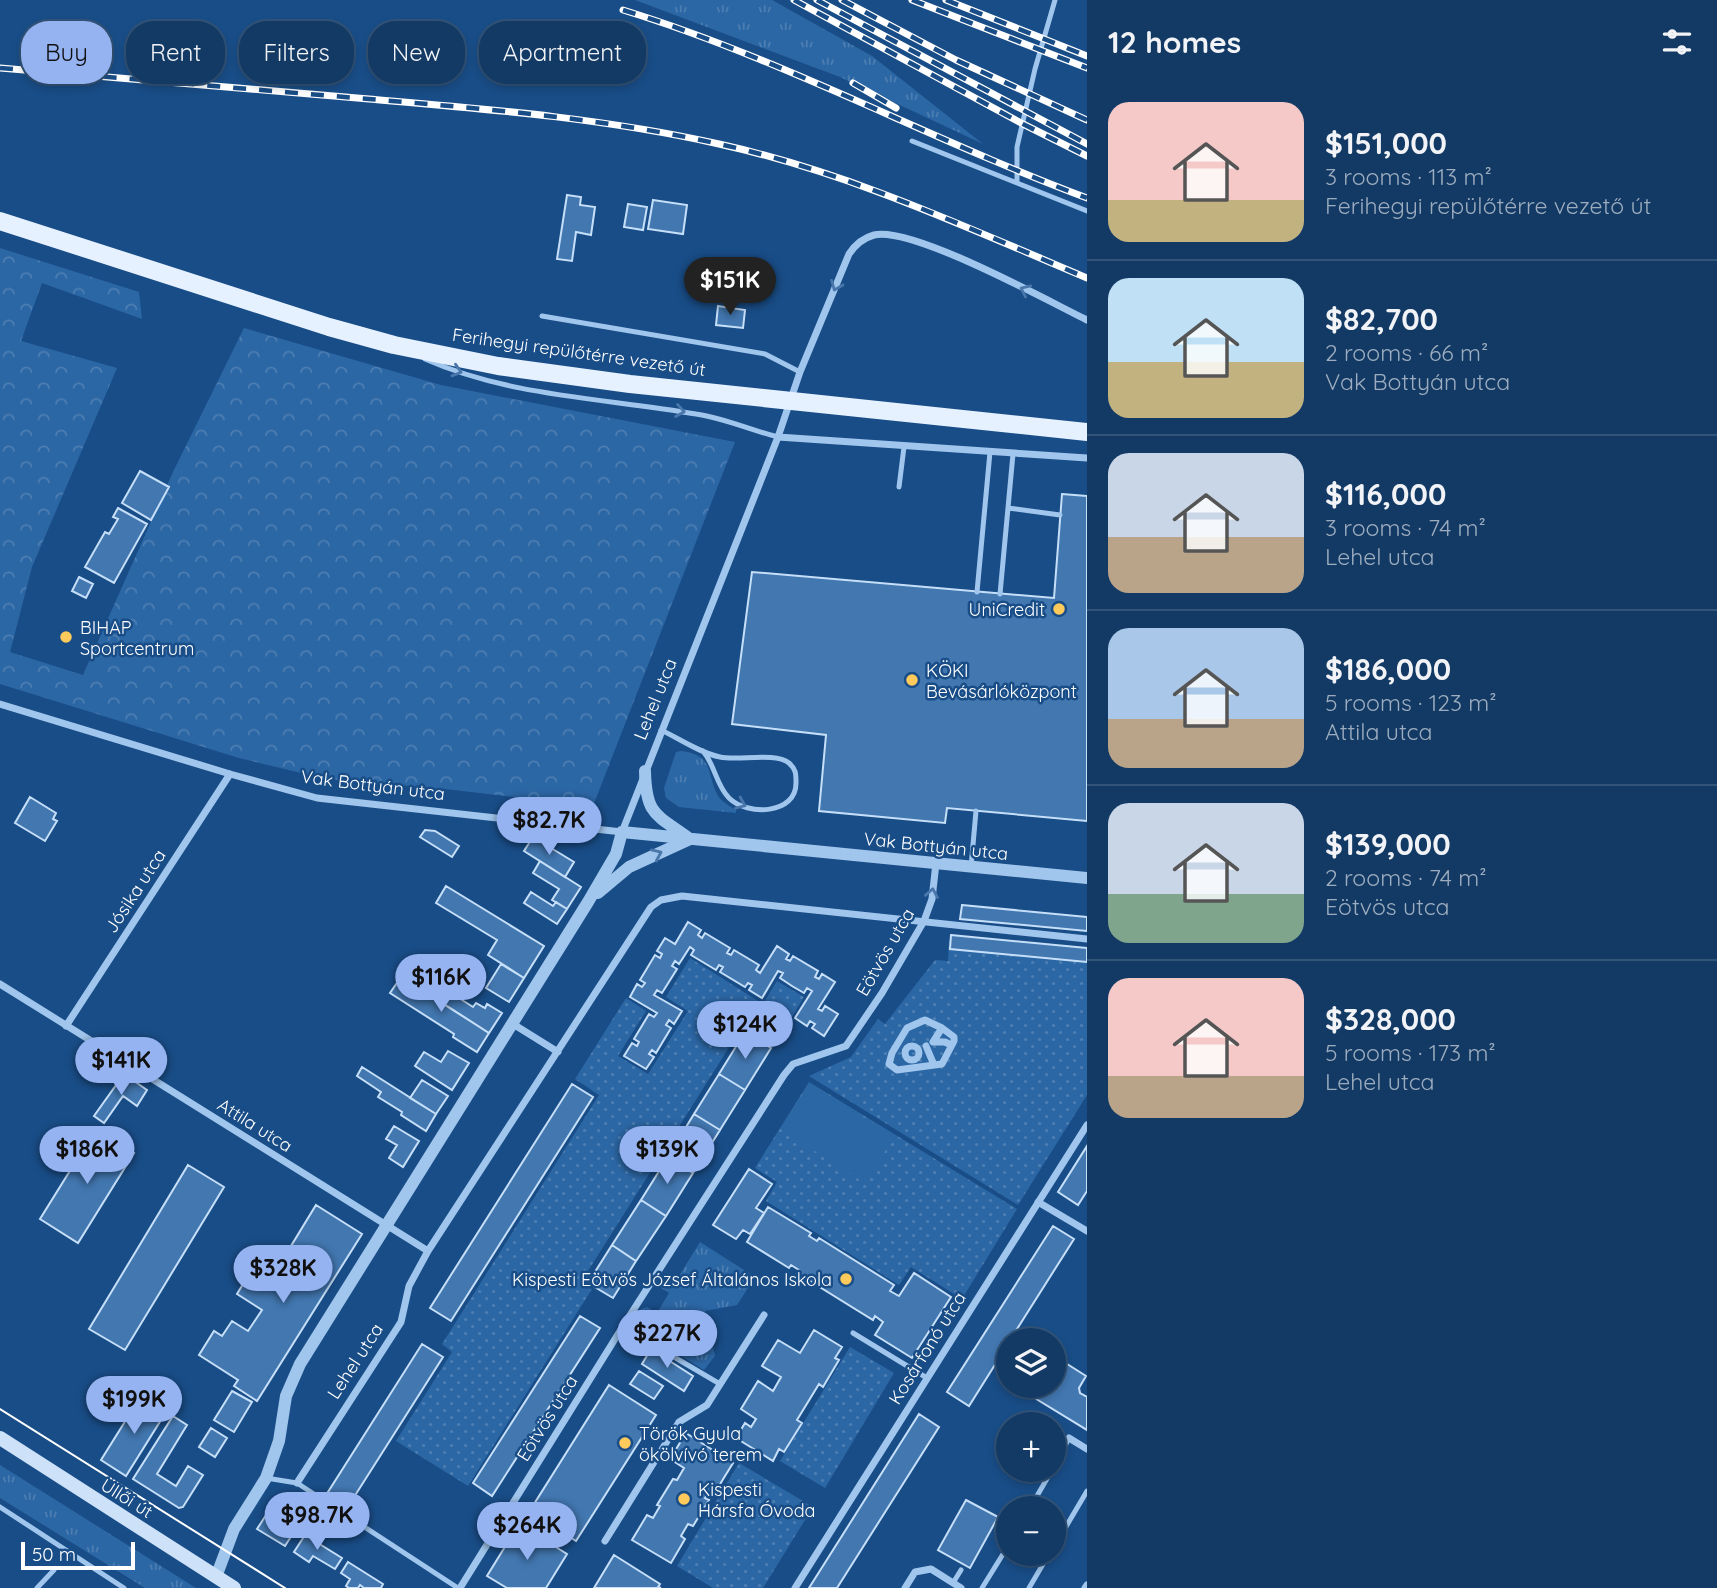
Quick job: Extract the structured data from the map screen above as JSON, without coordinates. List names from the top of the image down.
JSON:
{
  "streets": {
    "main road": ["Ferihegyi repülőtérre vezető út", "Üllői út"],
    "street": [
      "Lehel utca",
      "Vak Bottyán utca",
      "Jósika utca",
      "Eötvös utca",
      "Attila utca",
      "Kosárfonó utca"
    ]
  },
  "crossings": [
    ["Lehel utca", "Vak Bottyán utca"],
    ["Lehel utca", "Eötvös utca"],
    ["Lehel utca", "Attila utca"],
    ["Lehel utca", "Üllői út"],
    ["Vak Bottyán utca", "Jósika utca"],
    ["Vak Bottyán utca", "Eötvös utca"],
    ["Jósika utca", "Attila utca"]
  ],
  "places": [
    "UniCredit",
    "BIHAP Sportcentrum",
    "KÖKI Bevásárlóközpont",
    "Kispesti Eötvös József Általános Iskola",
    "Török Gyula ökölvívó terem",
    "Kispesti Hársfa Óvoda"
  ],
  "scale_bar": "50 m",
  "page": {
    "heading": "12 homes",
    "chip": [
      "Buy",
      "Rent",
      "Filters",
      "New",
      "Apartment"
    ],
    "list": [
      {
        "name": "$151,000",
        "note": "3 rooms · 113 m² · Ferihegyi repülőtérre vezető út"
      },
      {
        "name": "$82,700",
        "note": "2 rooms · 66 m² · Vak Bottyán utca"
      },
      {
        "name": "$116,000",
        "note": "3 rooms · 74 m² · Lehel utca"
      },
      {
        "name": "$186,000",
        "note": "5 rooms · 123 m² · Attila utca"
      },
      {
        "name": "$139,000",
        "note": "2 rooms · 74 m² · Eötvös utca"
      },
      {
        "name": "$328,000",
        "note": "5 rooms · 173 m² · Lehel utca"
      }
    ],
    "price": [
      "$151K",
      "$82.7K",
      "$116K",
      "$124K",
      "$141K",
      "$186K",
      "$139K",
      "$328K",
      "$227K",
      "$199K",
      "$98.7K",
      "$264K"
    ],
    "map_buttons": ["+", "−"],
    "scale": "50 m"
  }
}
